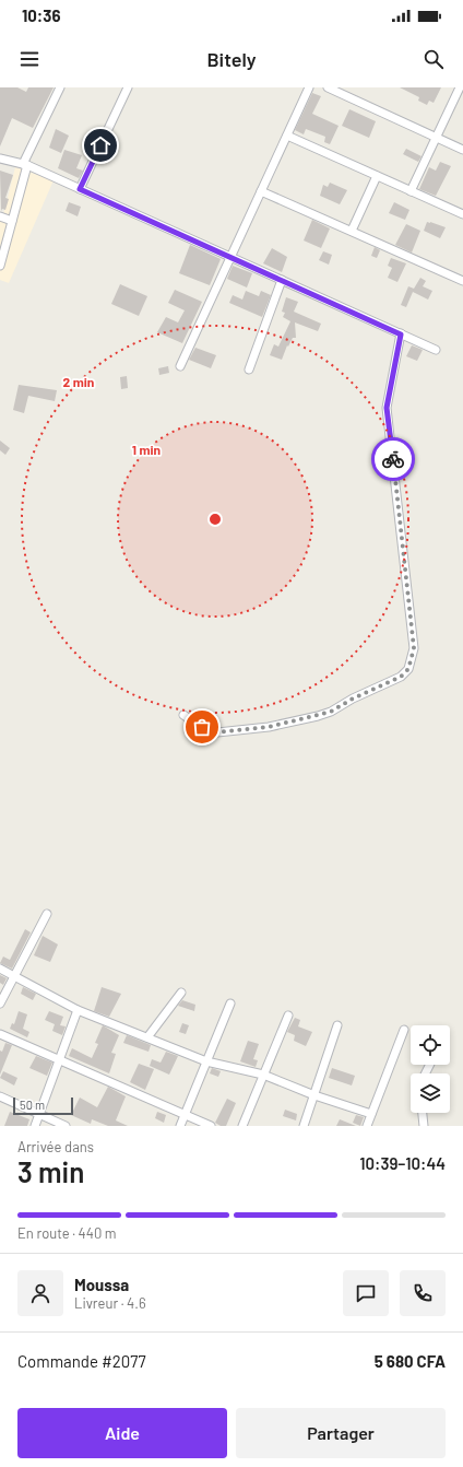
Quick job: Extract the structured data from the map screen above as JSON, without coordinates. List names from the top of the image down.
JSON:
{
  "scale_bar": "50 m",
  "page": {
    "status": "10:36",
    "header": "Bitely",
    "scale": "50 m",
    "heading": ["3 min", "Arrivée dans", "10:39–10:44"],
    "panel": [
      "Moussa",
      "Livreur · 4.6",
      "Commande #2077",
      "5 680 CFA"
    ],
    "bar": "En route · 440 m",
    "buttons": ["Aide", "Partager"]
  },
  "rings": ["2 min", "1 min"]
}
